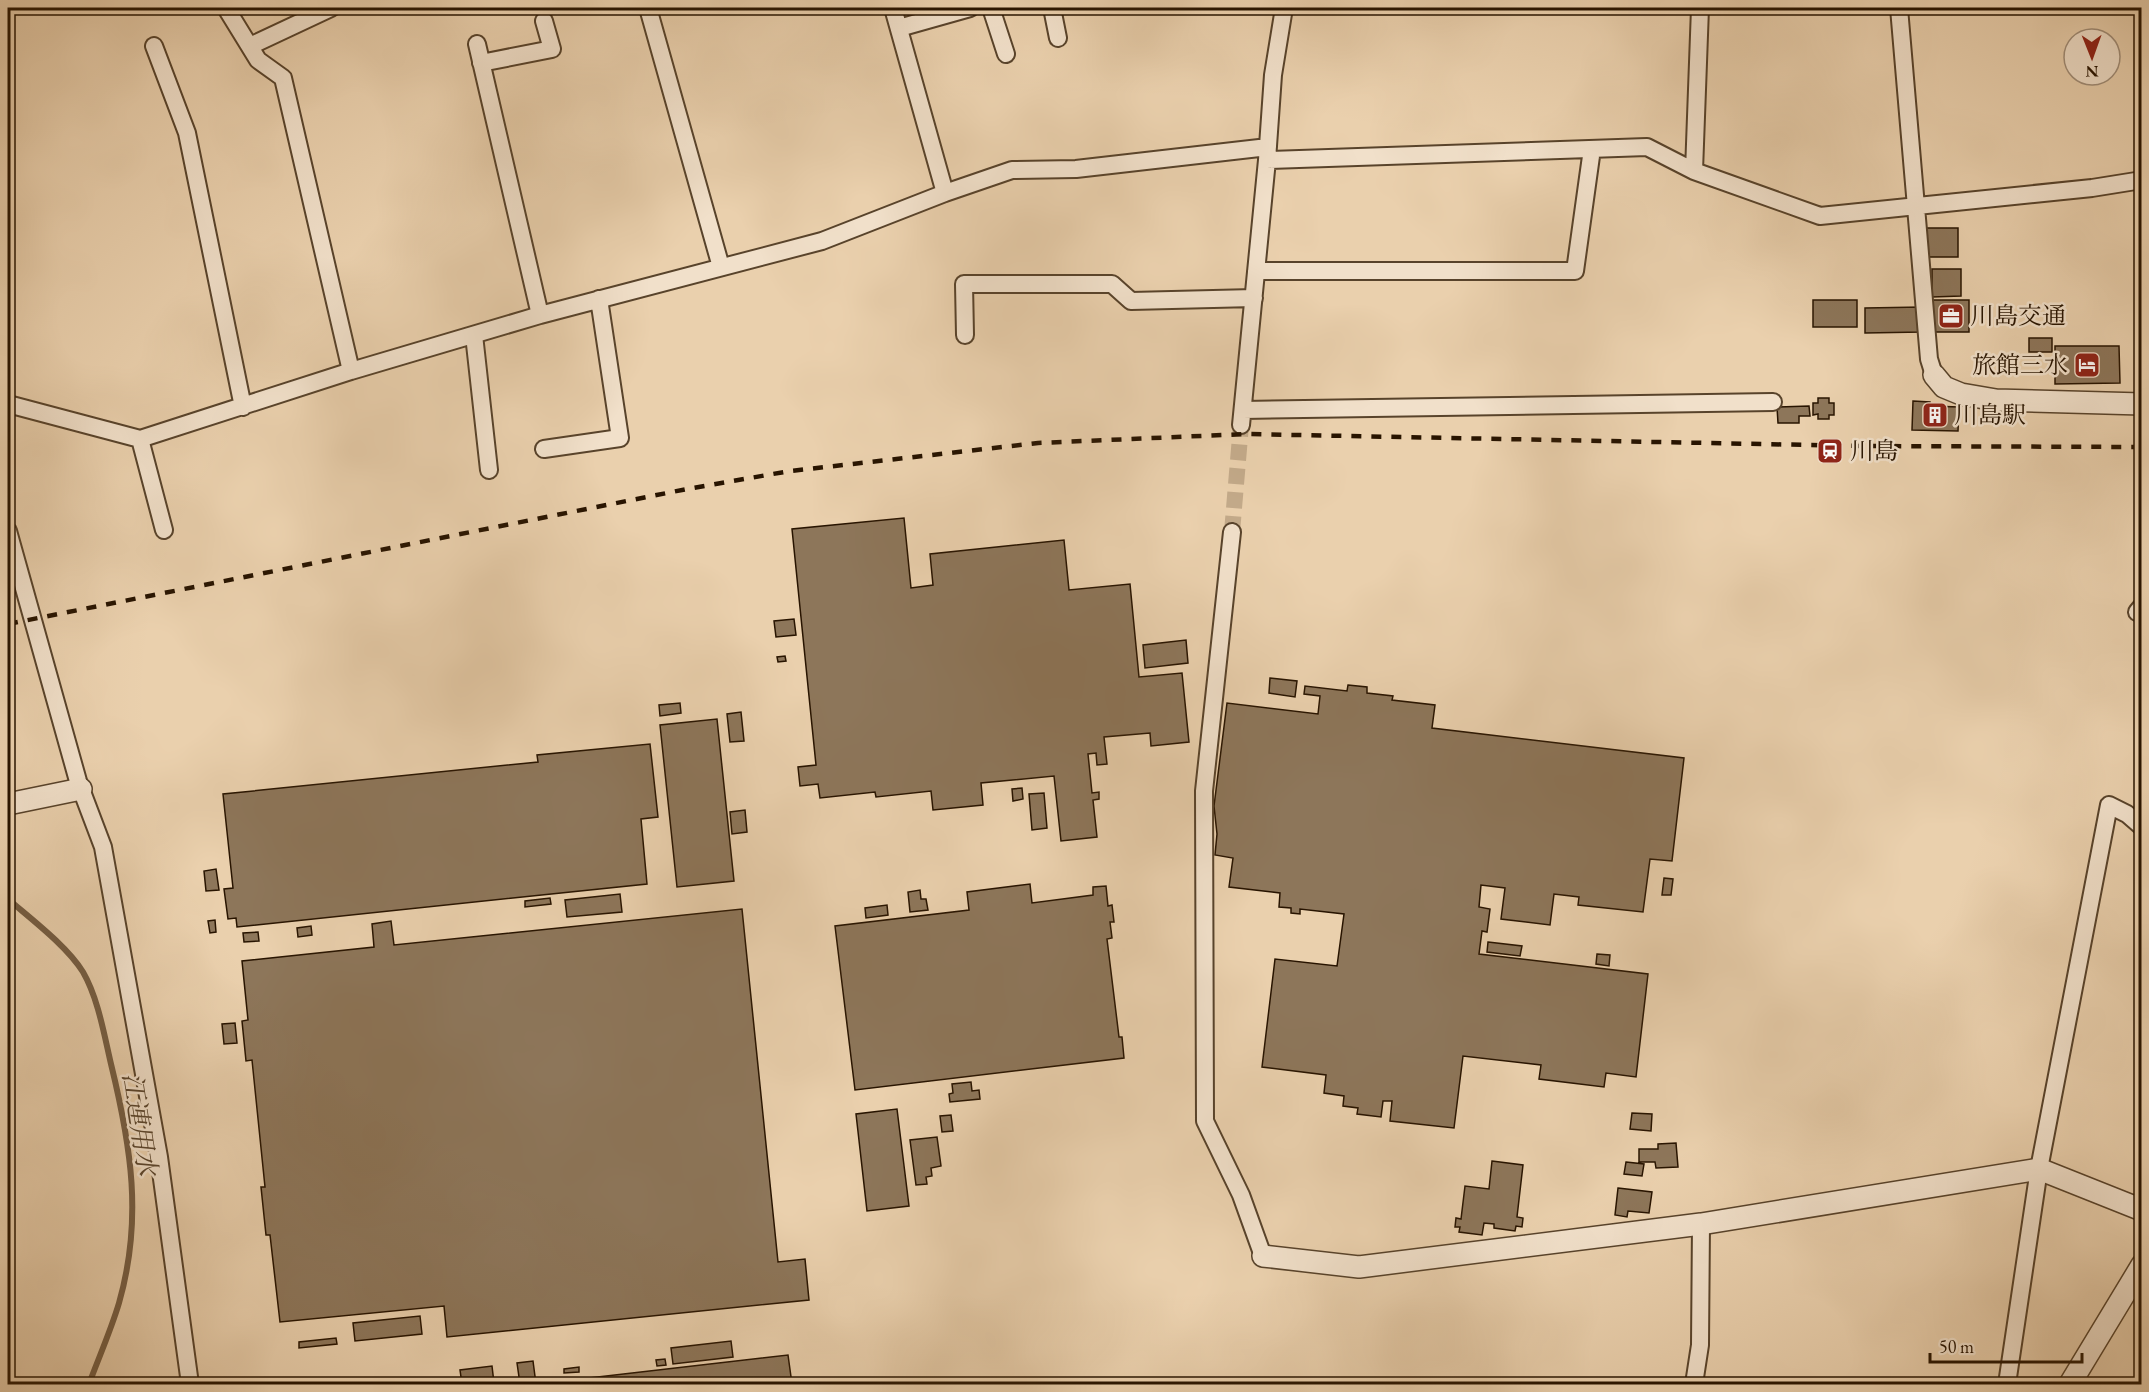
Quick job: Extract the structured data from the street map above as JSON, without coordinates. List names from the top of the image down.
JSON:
{
  "water": ["江連用水"],
  "places": {
    "office": ["川島交通"],
    "hotel": ["旅館三水"],
    "building": ["川島駅"],
    "station": ["川島"]
  },
  "scale_bar": "50 m",
  "north": "bottom"
}
